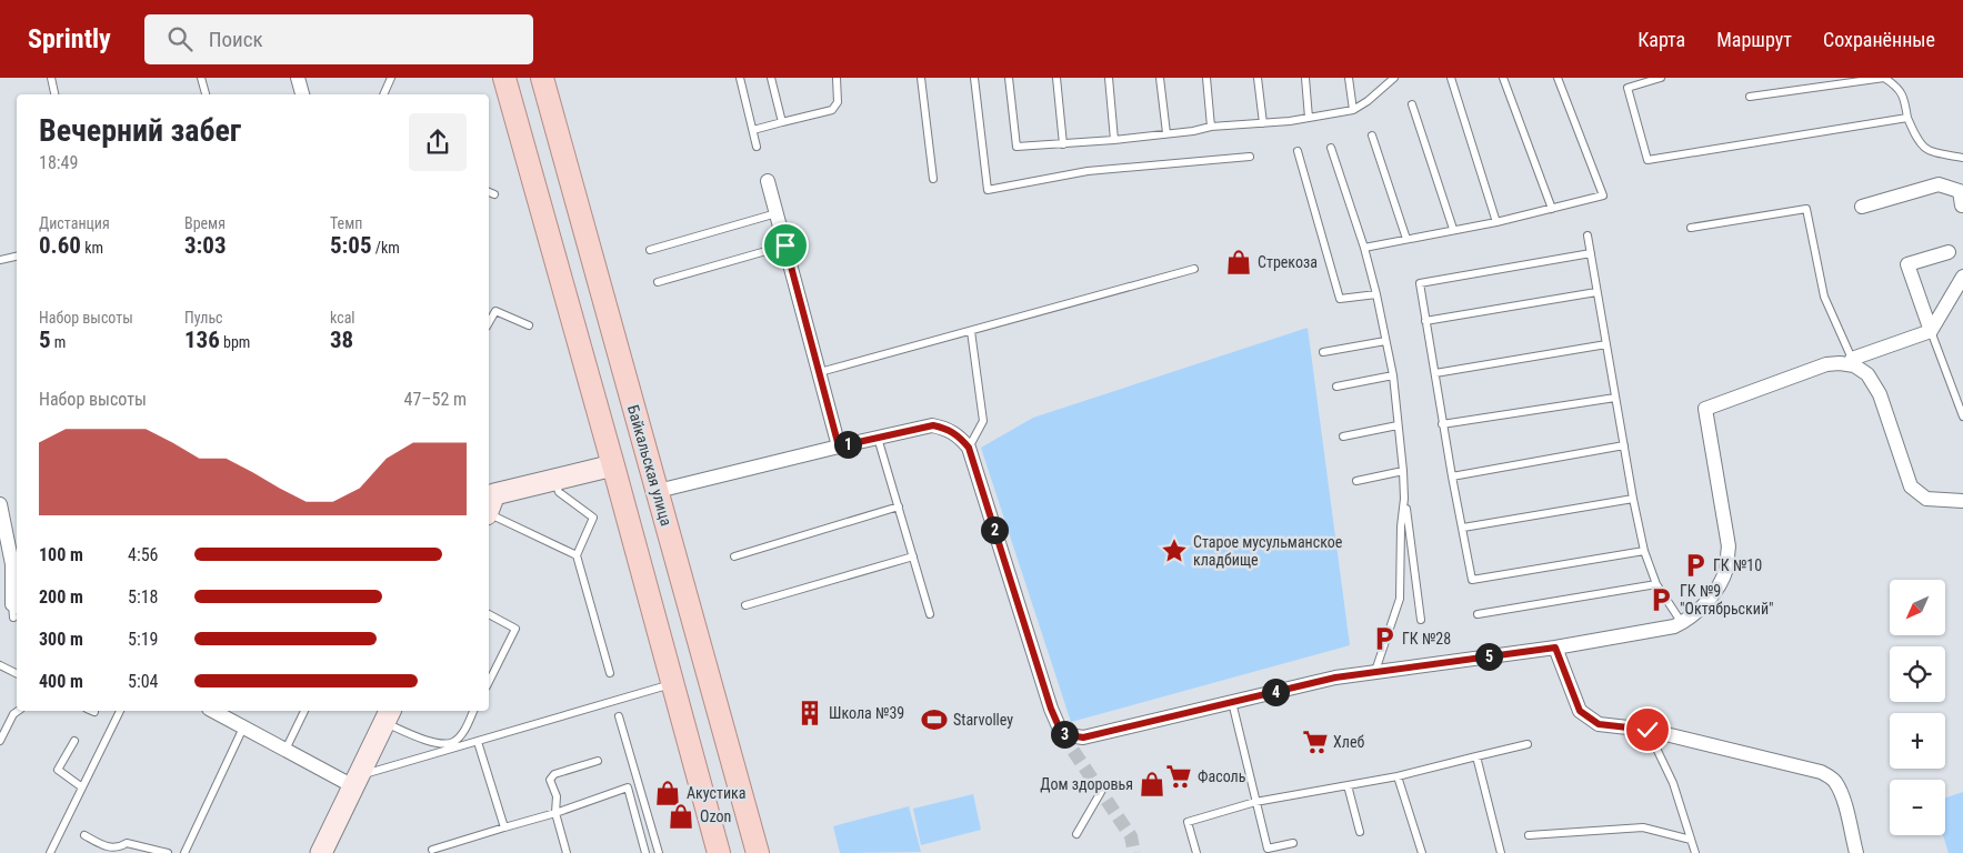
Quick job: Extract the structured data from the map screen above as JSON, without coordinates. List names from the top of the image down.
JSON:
{
  "streets": {
    "main road": ["Байкальская улица"]
  },
  "places": {
    "shop": [
      "Стрекоза",
      "Дом здоровья",
      "Акустика",
      "Ozon"
    ],
    "place": ["Старое мусульманское кладбище"],
    "parking": ["ГК №10", "ГК №9 \"Октябрьский\"", "ГК №28"],
    "building": ["Школа №39"],
    "sports": ["Starvolley"],
    "supermarket": ["Хлеб", "Фасоль"]
  },
  "north": "bottom left",
  "page": {
    "header": "Sprintly",
    "search": "Поиск",
    "nav": ["Карта", "Маршрут", "Сохранённые"],
    "heading": ["Вечерний забег", "18:49"],
    "stats": [
      ["Дистанция", "0.60 km"],
      ["Время", "3:03"],
      ["Темп", "5:05 /km"],
      ["Набор высоты", "5 m"],
      ["Пульс", "136 bpm"],
      ["kcal", "38"]
    ],
    "chart": ["Набор высоты", "47–52 m"],
    "pins": [
      "1",
      "2",
      "5",
      "4",
      "3"
    ],
    "list": [
      {
        "name": "100 m",
        "note": "4:56"
      },
      {
        "name": "200 m",
        "note": "5:18"
      },
      {
        "name": "300 m",
        "note": "5:19"
      },
      {
        "name": "400 m",
        "note": "5:04"
      }
    ],
    "map_buttons": ["+", "−"]
  }
}
